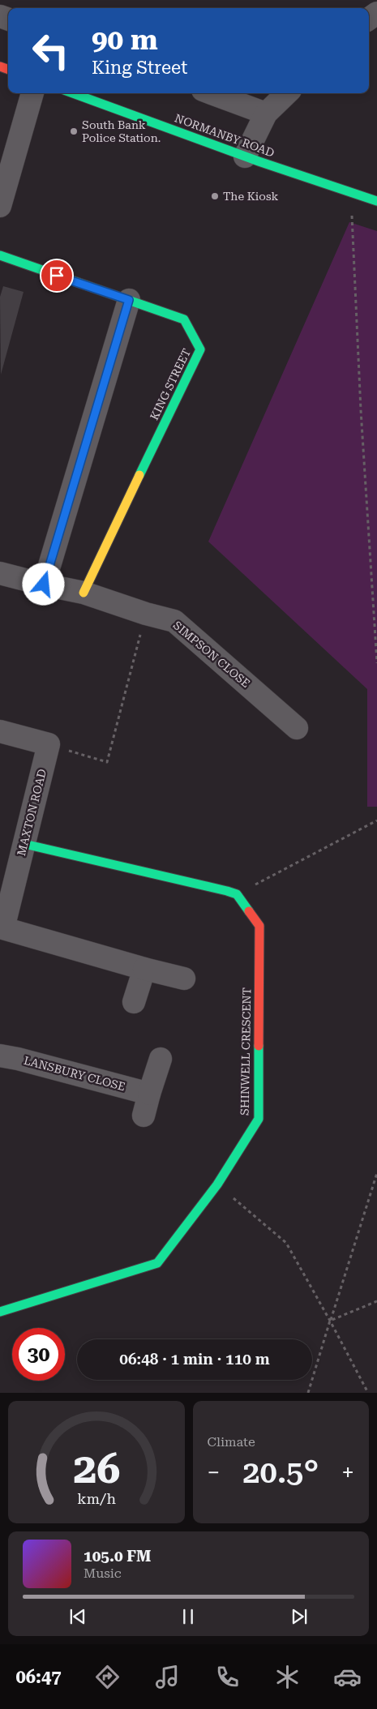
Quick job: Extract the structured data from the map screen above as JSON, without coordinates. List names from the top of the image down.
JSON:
{
  "streets": {
    "street": [
      "NORMANBY ROAD",
      "KING STREET",
      "SIMPSON CLOSE",
      "MAXTON ROAD",
      "SHINWELL CRESCENT",
      "LANSBURY CLOSE"
    ]
  },
  "crossings": [
    ["KING STREET", "SIMPSON CLOSE"]
  ],
  "places": ["South Bank Police Station.", "The Kiosk"],
  "page": {
    "turn": ["90 m", "King Street"],
    "limit": "30",
    "trip": "06:48 · 1 min · 110 m",
    "tile": "Climate",
    "heat": ["−", "20.5°", "+"],
    "song": ["105.0 FM", "Music"],
    "tabs": "06:47",
    "gauge": ["26", "km/h"]
  }
}
